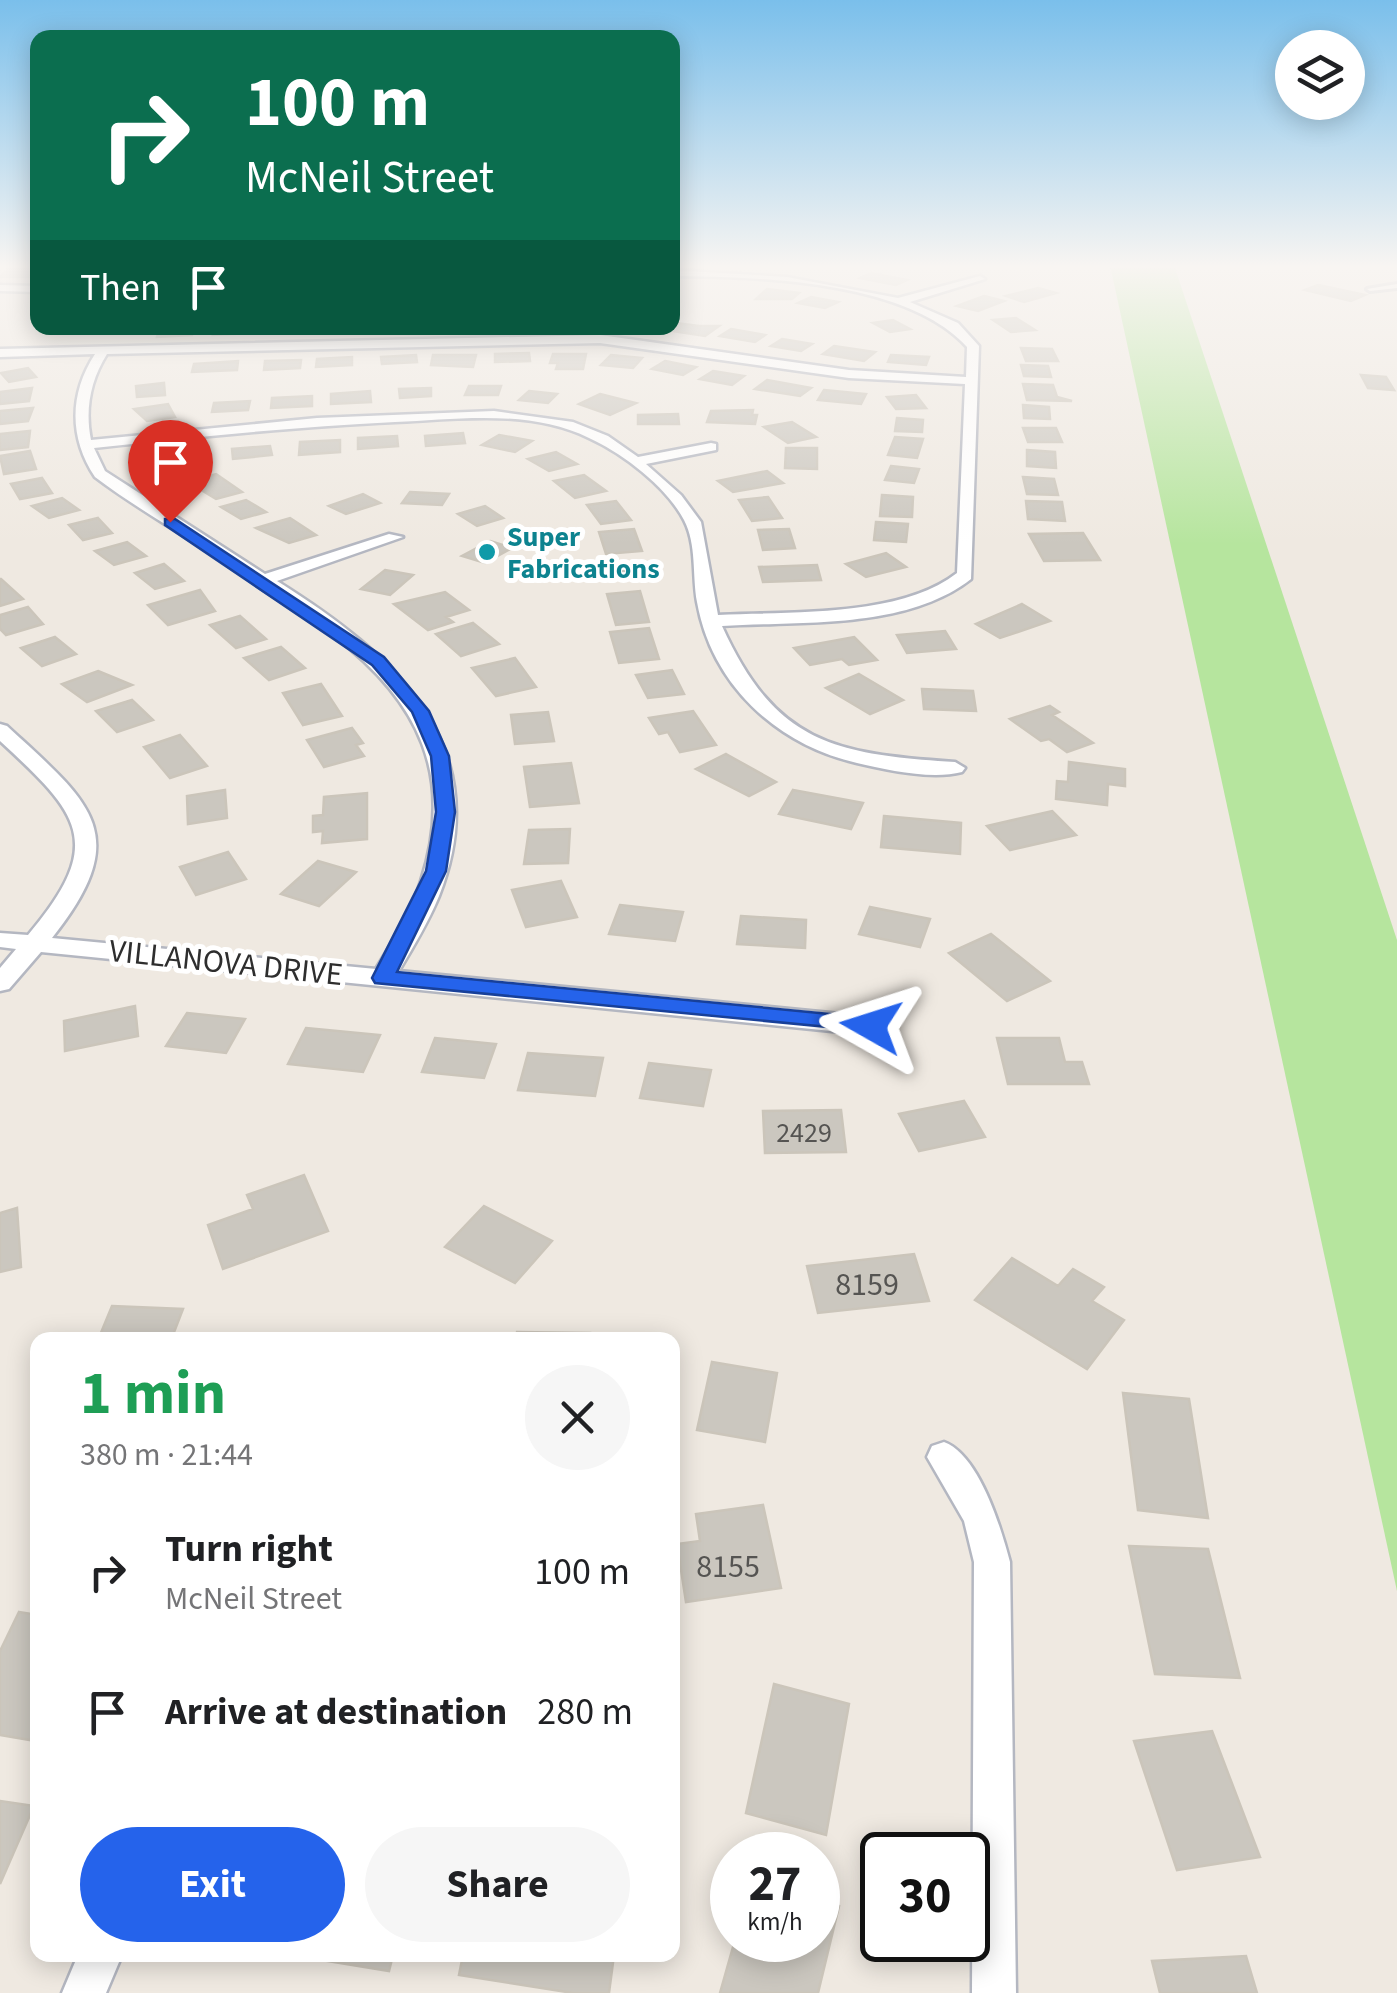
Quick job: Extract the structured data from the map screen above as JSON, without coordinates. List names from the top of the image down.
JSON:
{
  "streets": {
    "street": ["VILLANOVA DRIVE"]
  },
  "places": ["Super Fabrications"],
  "house_numbers": ["2429", "8159", "8155"],
  "page": {
    "turn": ["100 m", "McNeil Street"],
    "then": "Then",
    "heading": ["1 min", "380 m · 21:44"],
    "list": [
      {
        "name": "Turn right",
        "note": "McNeil Street",
        "value": "100 m"
      },
      {
        "name": "Arrive at destination",
        "value": "280 m"
      }
    ],
    "buttons": ["Exit", "Share"],
    "speed": "27 km/h",
    "limit": "30"
  }
}
